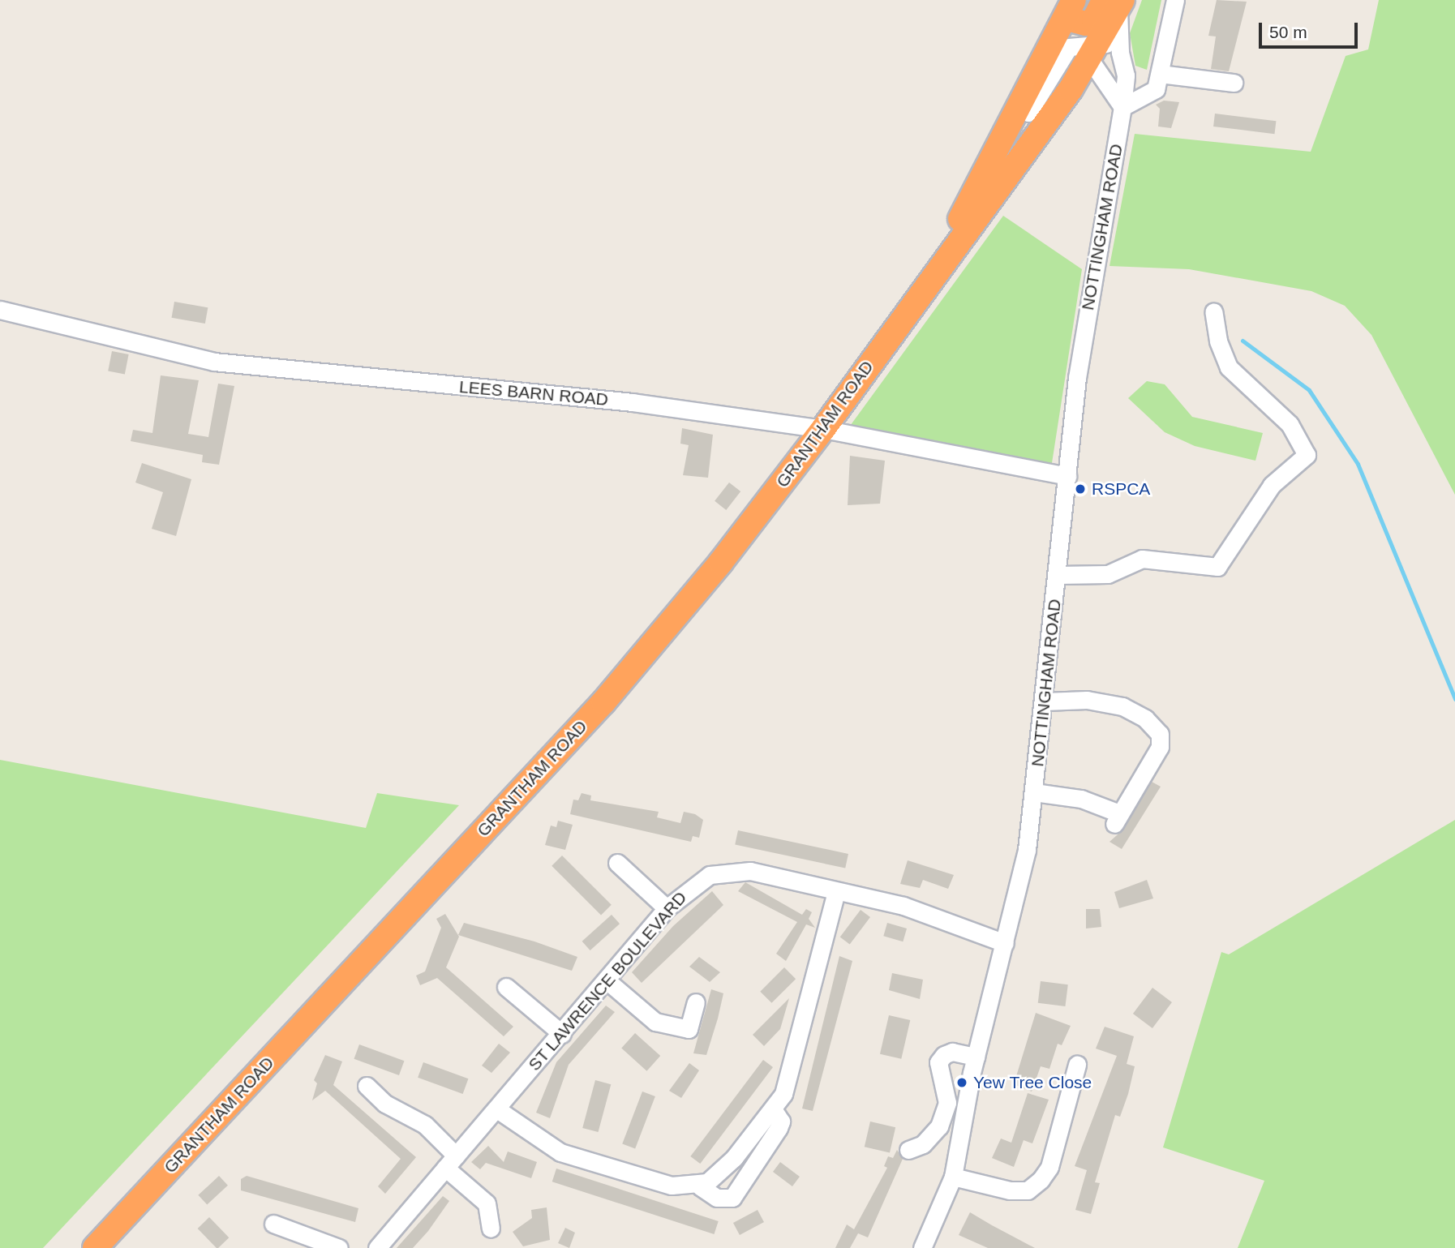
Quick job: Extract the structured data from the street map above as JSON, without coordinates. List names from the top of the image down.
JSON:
{
  "streets": {
    "highway": ["GRANTHAM ROAD"],
    "street": ["NOTTINGHAM ROAD", "LEES BARN ROAD", "ST LAWRENCE BOULEVARD"]
  },
  "crossings": [
    ["NOTTINGHAM ROAD", "LEES BARN ROAD"],
    ["NOTTINGHAM ROAD", "GRANTHAM ROAD"],
    ["NOTTINGHAM ROAD", "ST LAWRENCE BOULEVARD"],
    ["LEES BARN ROAD", "GRANTHAM ROAD"]
  ],
  "places": ["RSPCA", "Yew Tree Close"],
  "scale_bar": "50 m"
}
